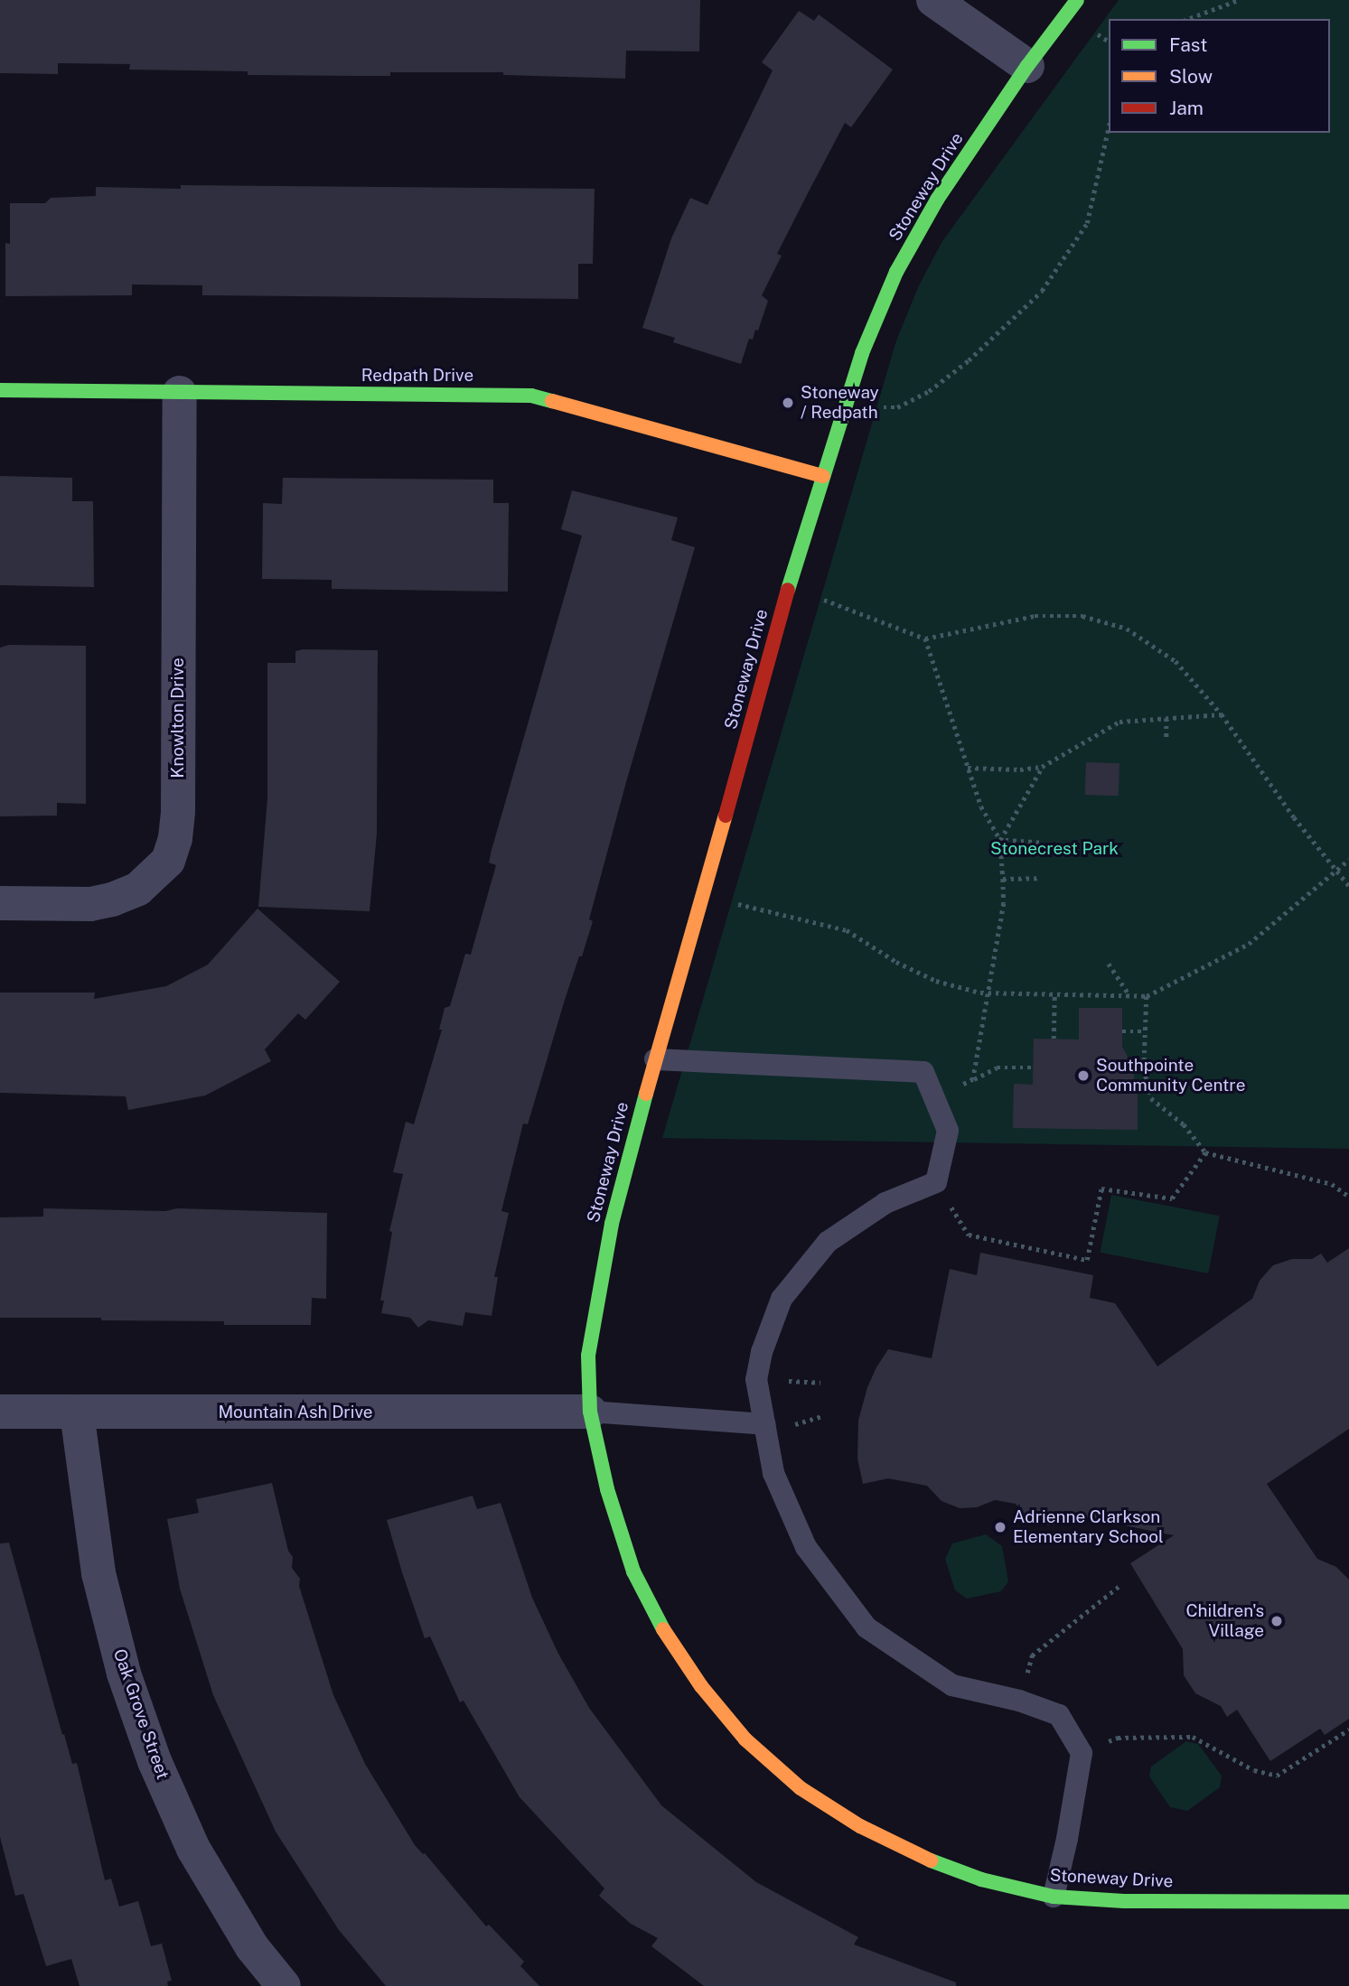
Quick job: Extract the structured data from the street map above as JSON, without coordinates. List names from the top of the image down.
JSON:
{
  "streets": {
    "street": [
      "Stoneway Drive",
      "Redpath Drive",
      "Knowlton Drive",
      "Mountain Ash Drive",
      "Oak Grove Street"
    ]
  },
  "crossings": [
    ["Stoneway Drive", "Redpath Drive"],
    ["Stoneway Drive", "Mountain Ash Drive"],
    ["Redpath Drive", "Knowlton Drive"],
    ["Mountain Ash Drive", "Oak Grove Street"]
  ],
  "parks": ["Stonecrest Park"],
  "places": [
    "Stoneway / Redpath",
    "Southpointe Community Centre",
    "Adrienne Clarkson Elementary School",
    "Children's Village"
  ],
  "legend": ["Fast", "Slow", "Jam"]
}
